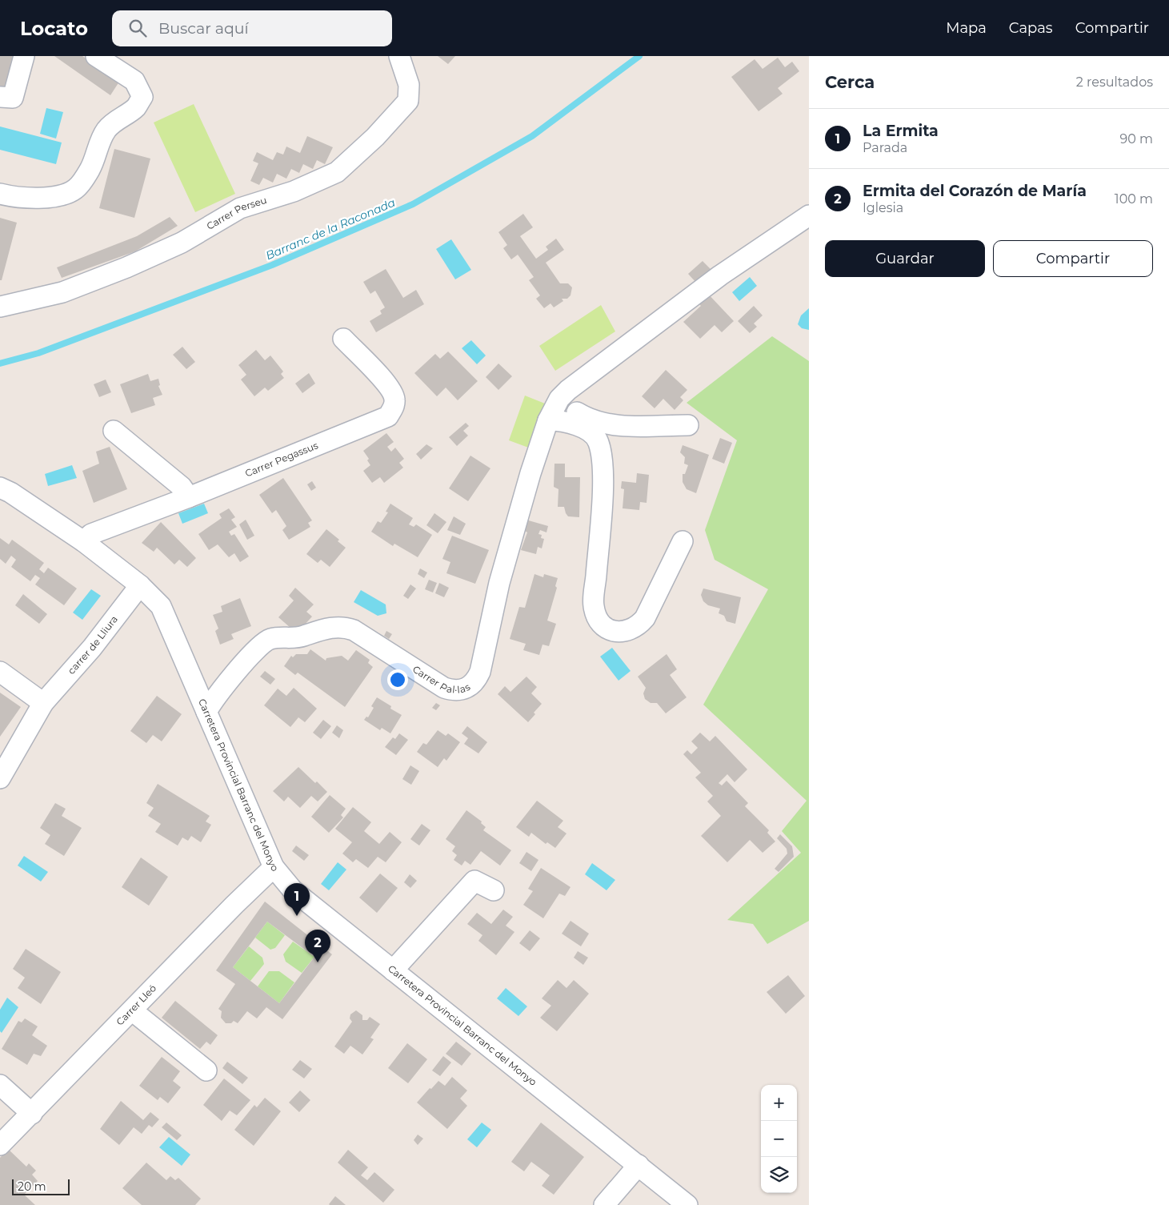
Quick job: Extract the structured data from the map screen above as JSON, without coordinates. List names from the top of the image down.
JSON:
{
  "streets": {
    "street": [
      "Carrer Perseu",
      "Carrer Pegassus",
      "carrer de Lliura",
      "Carrer Pal·las",
      "Carretera Provincial Barranc del Monyo",
      "Carrer Lleó"
    ]
  },
  "crossings": [
    ["Carrer Pegassus", "Carretera Provincial Barranc del Monyo"],
    ["carrer de Lliura", "Carretera Provincial Barranc del Monyo"],
    ["Carrer Pal·las", "Carretera Provincial Barranc del Monyo"],
    ["Carretera Provincial Barranc del Monyo", "Carrer Lleó"]
  ],
  "water": ["Barranc de la Raconada"],
  "scale_bar": "20 m",
  "page": {
    "header": "Locato",
    "search": "Buscar aquí",
    "nav": ["Mapa", "Capas", "Compartir"],
    "heading": ["Cerca", "2 resultados"],
    "list": [
      {
        "mark": "1",
        "name": "La Ermita",
        "note": "Parada",
        "value": "90 m"
      },
      {
        "mark": "2",
        "name": "Ermita del Corazón de María",
        "note": "Iglesia",
        "value": "100 m"
      }
    ],
    "buttons": ["Guardar", "Compartir"],
    "pins": ["1", "2"],
    "map_buttons": ["+", "−"],
    "scale": "20 m"
  }
}
